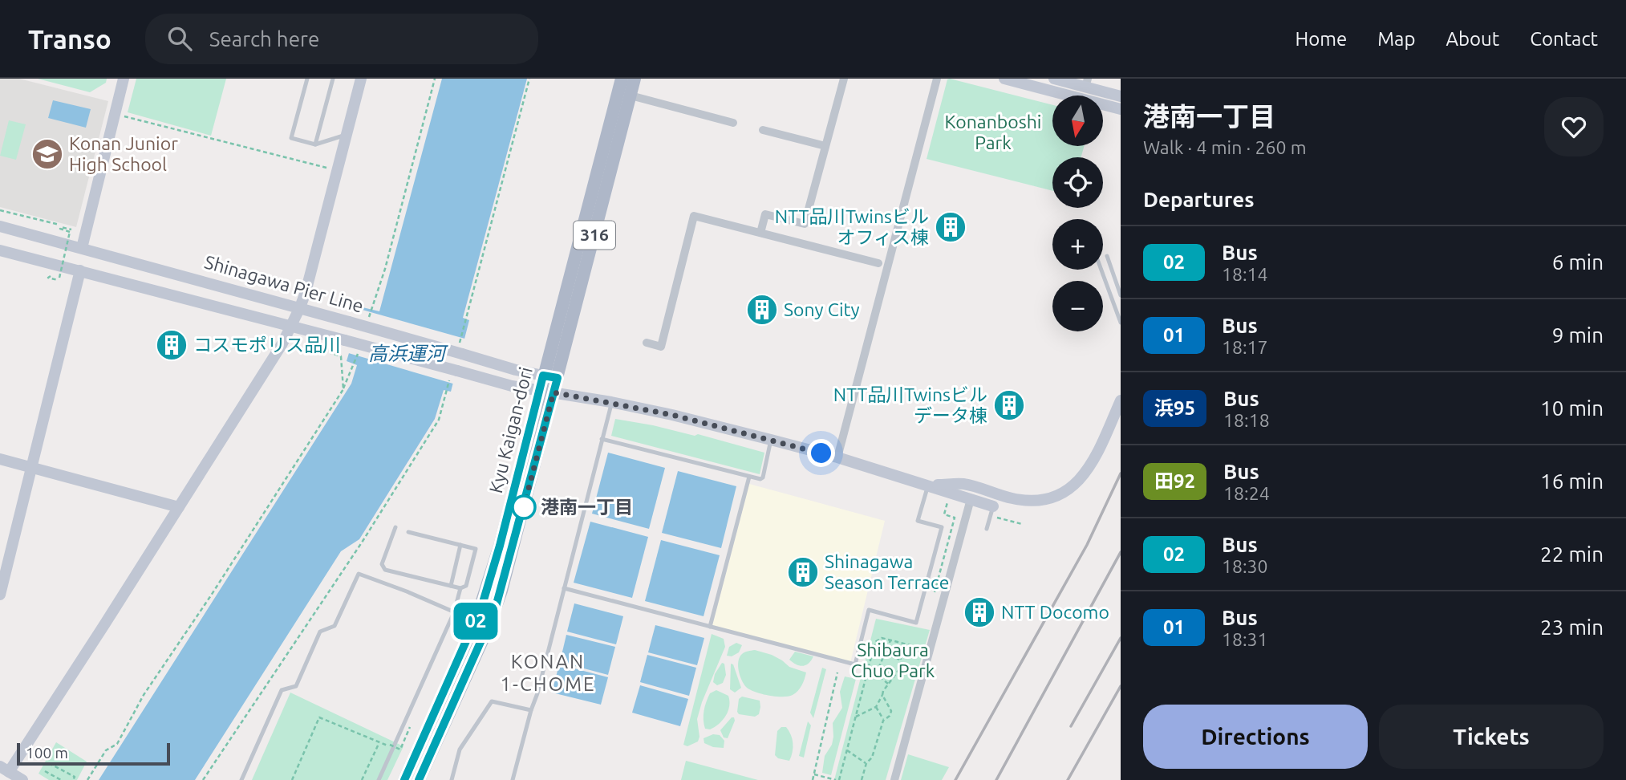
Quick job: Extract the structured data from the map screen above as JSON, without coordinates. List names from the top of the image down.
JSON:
{
  "streets": {
    "main road": ["316", "Kyu Kaigan-dori"],
    "street": ["Shinagawa Pier Line"]
  },
  "crossings": [
    ["Shinagawa Pier Line", "Kyu Kaigan-dori"]
  ],
  "districts": ["KONAN 1-CHOME"],
  "water": ["高浜運河"],
  "parks": ["Konanboshi Park", "Shibaura Chuo Park"],
  "places": {
    "school or university": ["Konan Junior High School"],
    "building": [
      "NTT品川Twinsビル オフィス棟",
      "Sony City",
      "コスモポリス品川",
      "NTT品川Twinsビル データ棟",
      "Shinagawa Season Terrace",
      "NTT Docomo"
    ],
    "other": ["港南一丁目"]
  },
  "lines": ["bus line 02"],
  "scale_bar": "100 m",
  "north": "bottom",
  "page": {
    "header": "Transo",
    "search": "Search here",
    "nav": [
      "Home",
      "Map",
      "About",
      "Contact"
    ],
    "on_map": "02",
    "heading": [
      ["港南一丁目", "Walk · 4 min · 260 m"],
      "Departures"
    ],
    "map_buttons": ["+", "−"],
    "list": [
      {
        "mark": "02",
        "name": "Bus",
        "note": "18:14",
        "value": "6 min"
      },
      {
        "mark": "01",
        "name": "Bus",
        "note": "18:17",
        "value": "9 min"
      },
      {
        "mark": "浜95",
        "name": "Bus",
        "note": "18:18",
        "value": "10 min"
      },
      {
        "mark": "田92",
        "name": "Bus",
        "note": "18:24",
        "value": "16 min"
      },
      {
        "mark": "02",
        "name": "Bus",
        "note": "18:30",
        "value": "22 min"
      },
      {
        "mark": "01",
        "name": "Bus",
        "note": "18:31",
        "value": "23 min"
      }
    ],
    "buttons": ["Directions", "Tickets"],
    "scale": "100 m"
  }
}
